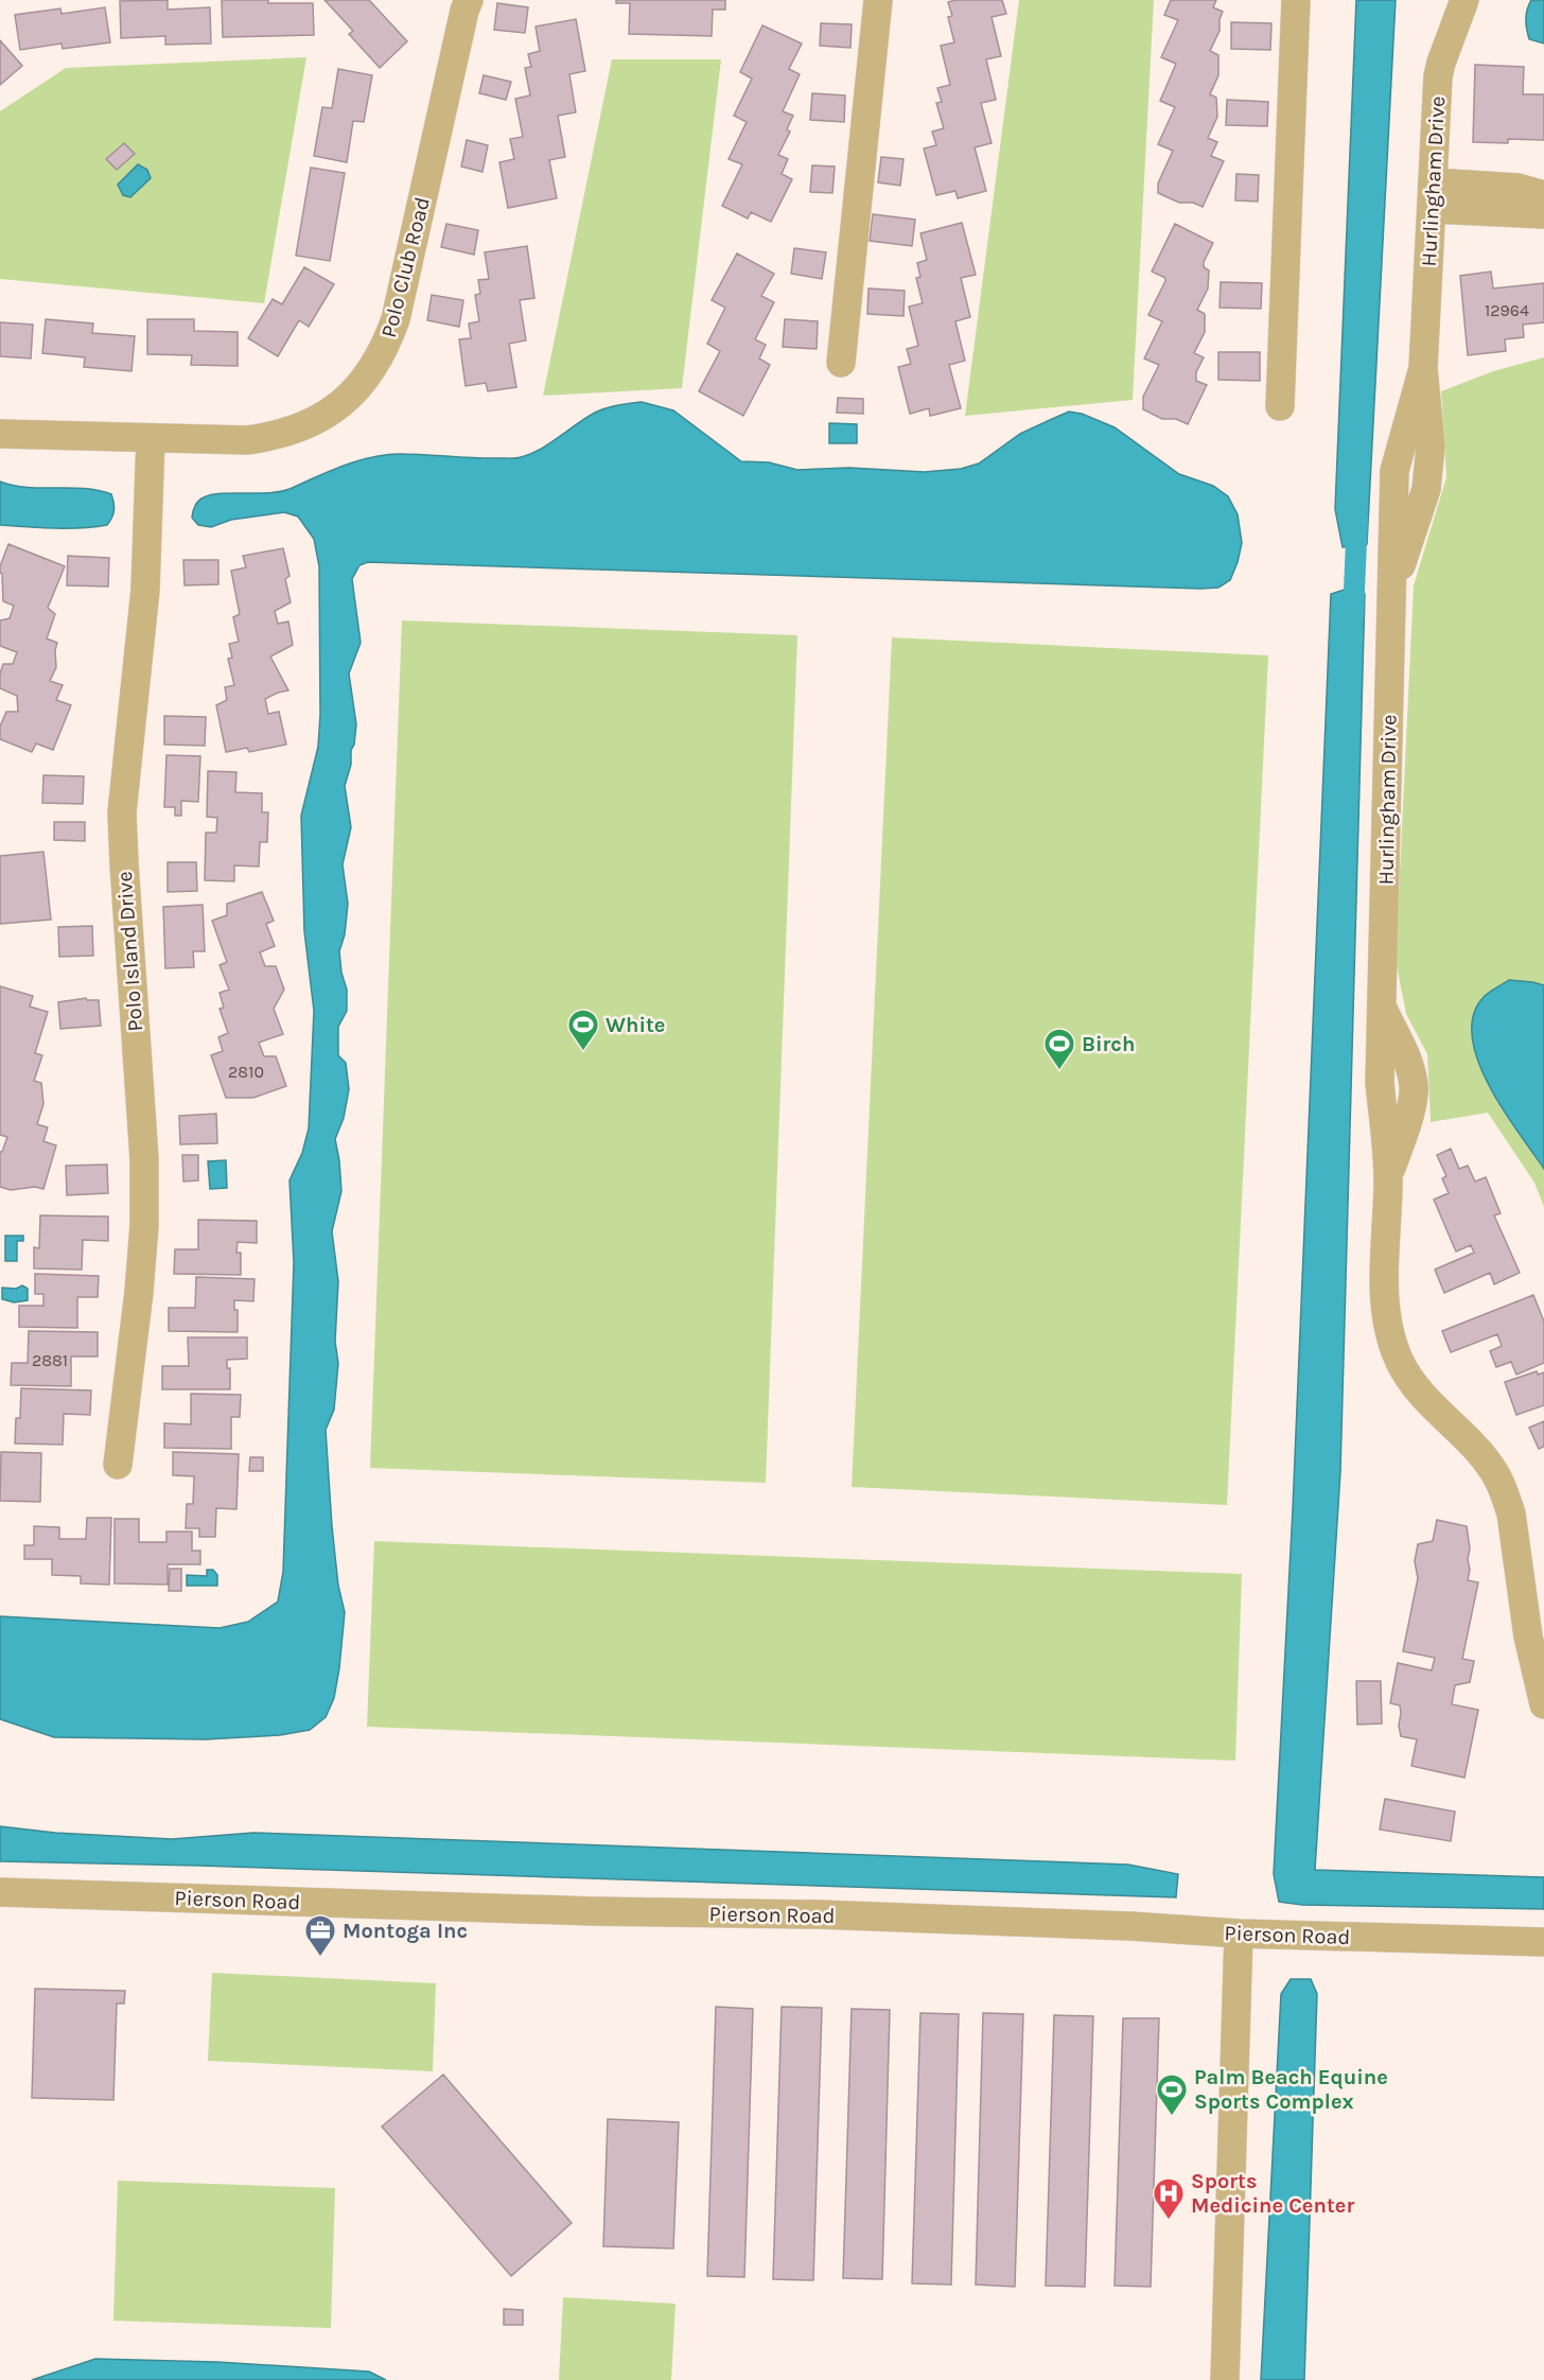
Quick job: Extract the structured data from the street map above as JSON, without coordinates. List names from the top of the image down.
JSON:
{
  "streets": {
    "street": [
      "Hurlingham Drive",
      "Polo Club Road",
      "Polo Island Drive",
      "Pierson Road"
    ]
  },
  "crossings": [
    ["Polo Club Road", "Polo Island Drive"]
  ],
  "places": {
    "sports": ["White", "Birch", "Palm Beach Equine Sports Complex"],
    "office": ["Montoga Inc"],
    "hospital": ["Sports Medicine Center"]
  },
  "house_numbers": ["12964", "2810", "2881"]
}
